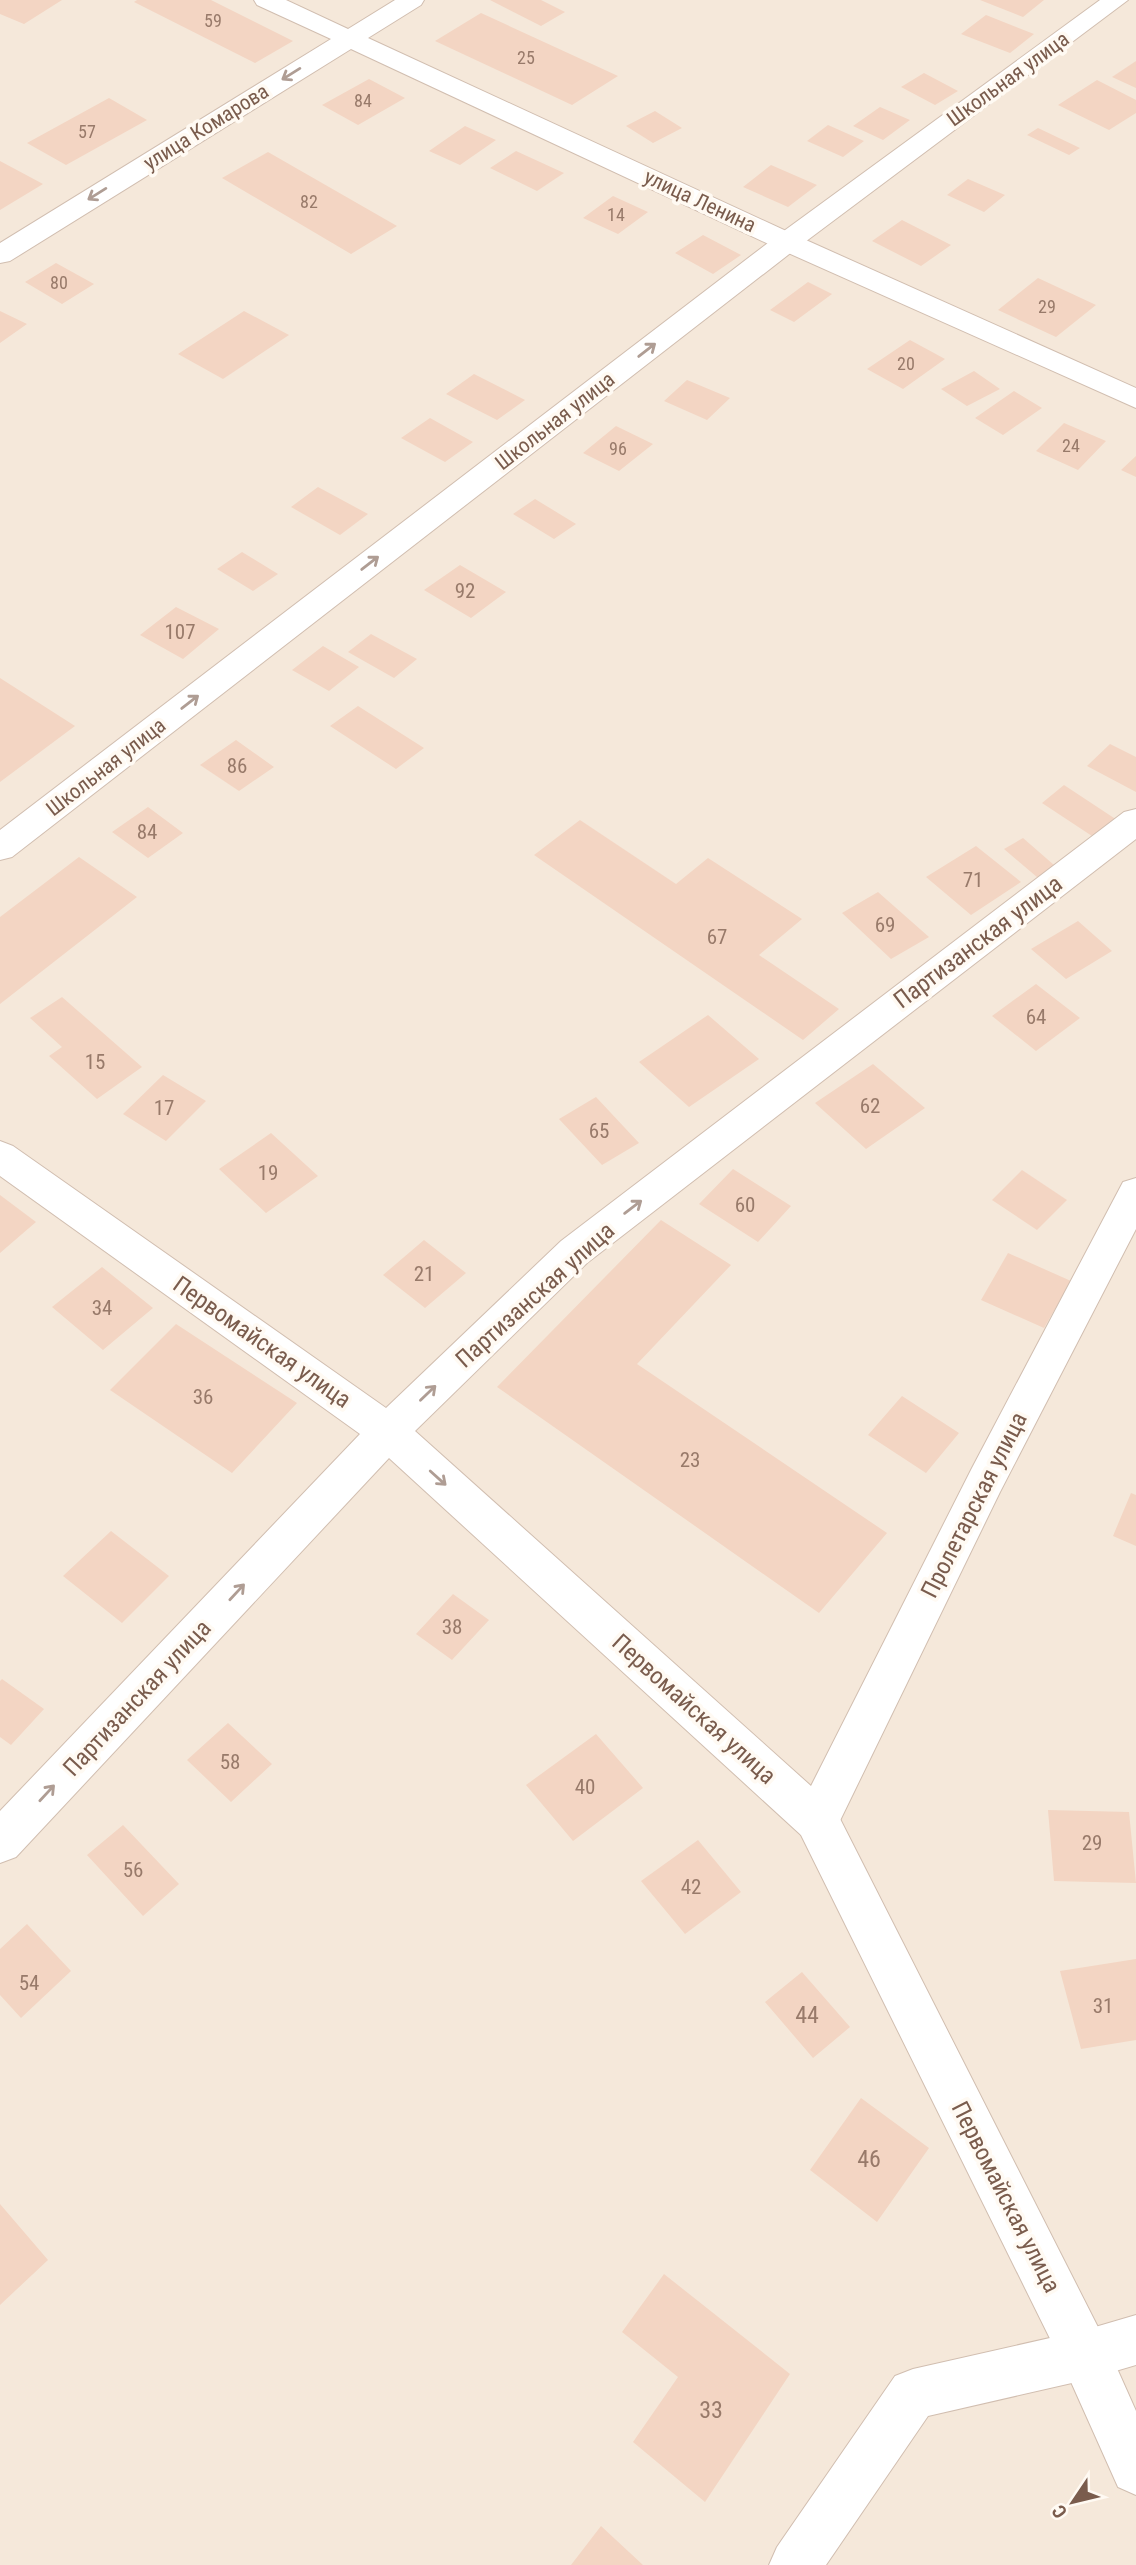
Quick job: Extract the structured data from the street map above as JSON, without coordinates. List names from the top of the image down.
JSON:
{
  "streets": {
    "street": [
      "Школьная улица",
      "улица Комарова",
      "улица Ленина",
      "Партизанская улица",
      "Первомайская улица",
      "Пролетарская улица"
    ]
  },
  "crossings": [
    ["Школьная улица", "улица Ленина"],
    ["улица Комарова", "улица Ленина"],
    ["Партизанская улица", "Первомайская улица"],
    ["Первомайская улица", "Пролетарская улица"]
  ],
  "one_way": ["Школьная улица", "улица Комарова", "Партизанская улица"],
  "house_numbers": [
    "59",
    "25",
    "84",
    "57",
    "82",
    "14",
    "80",
    "29",
    "20",
    "24",
    "96",
    "92",
    "107",
    "86",
    "84",
    "71",
    "69",
    "67",
    "64",
    "15",
    "62",
    "17",
    "65",
    "19",
    "60",
    "21",
    "34",
    "36",
    "23",
    "38",
    "58",
    "40",
    "29",
    "56",
    "42",
    "54",
    "31",
    "44",
    "46",
    "33"
  ],
  "north": "bottom left"
}
